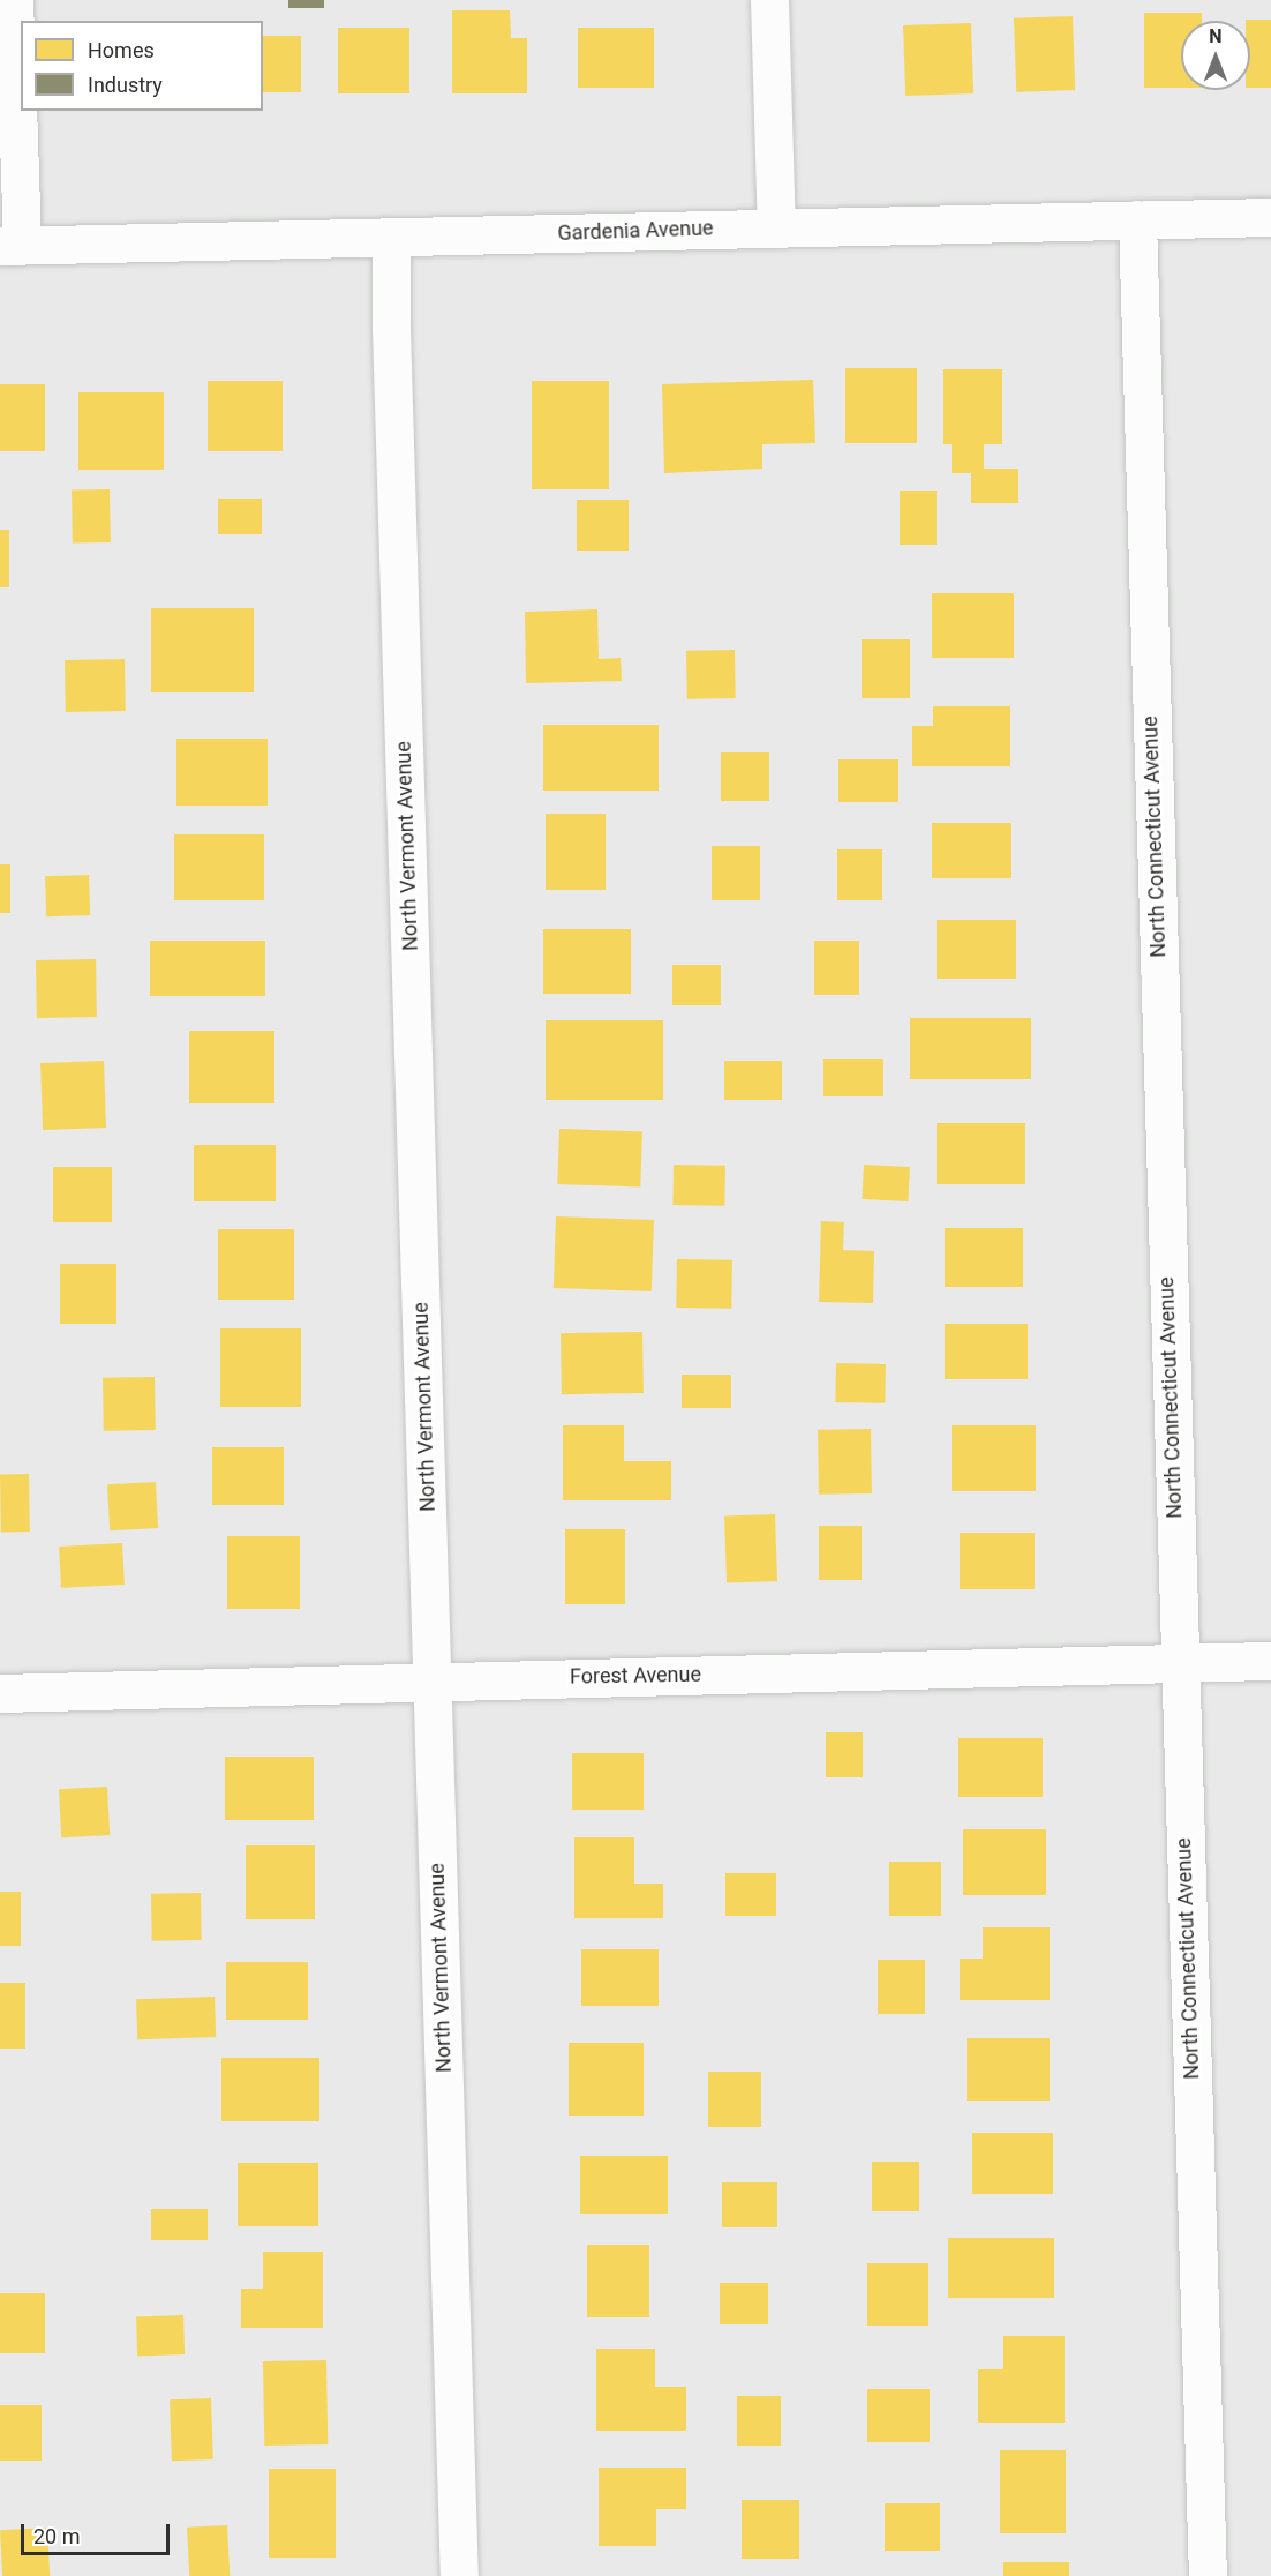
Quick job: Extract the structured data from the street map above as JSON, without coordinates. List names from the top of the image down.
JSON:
{
  "streets": {
    "street": [
      "Gardenia Avenue",
      "North Connecticut Avenue",
      "North Vermont Avenue",
      "Forest Avenue"
    ]
  },
  "crossings": [
    ["Gardenia Avenue", "North Connecticut Avenue"],
    ["Gardenia Avenue", "North Vermont Avenue"],
    ["North Connecticut Avenue", "Forest Avenue"],
    ["North Vermont Avenue", "Forest Avenue"]
  ],
  "legend": ["Homes", "Industry"],
  "scale_bar": "20 m",
  "north": "top"
}
